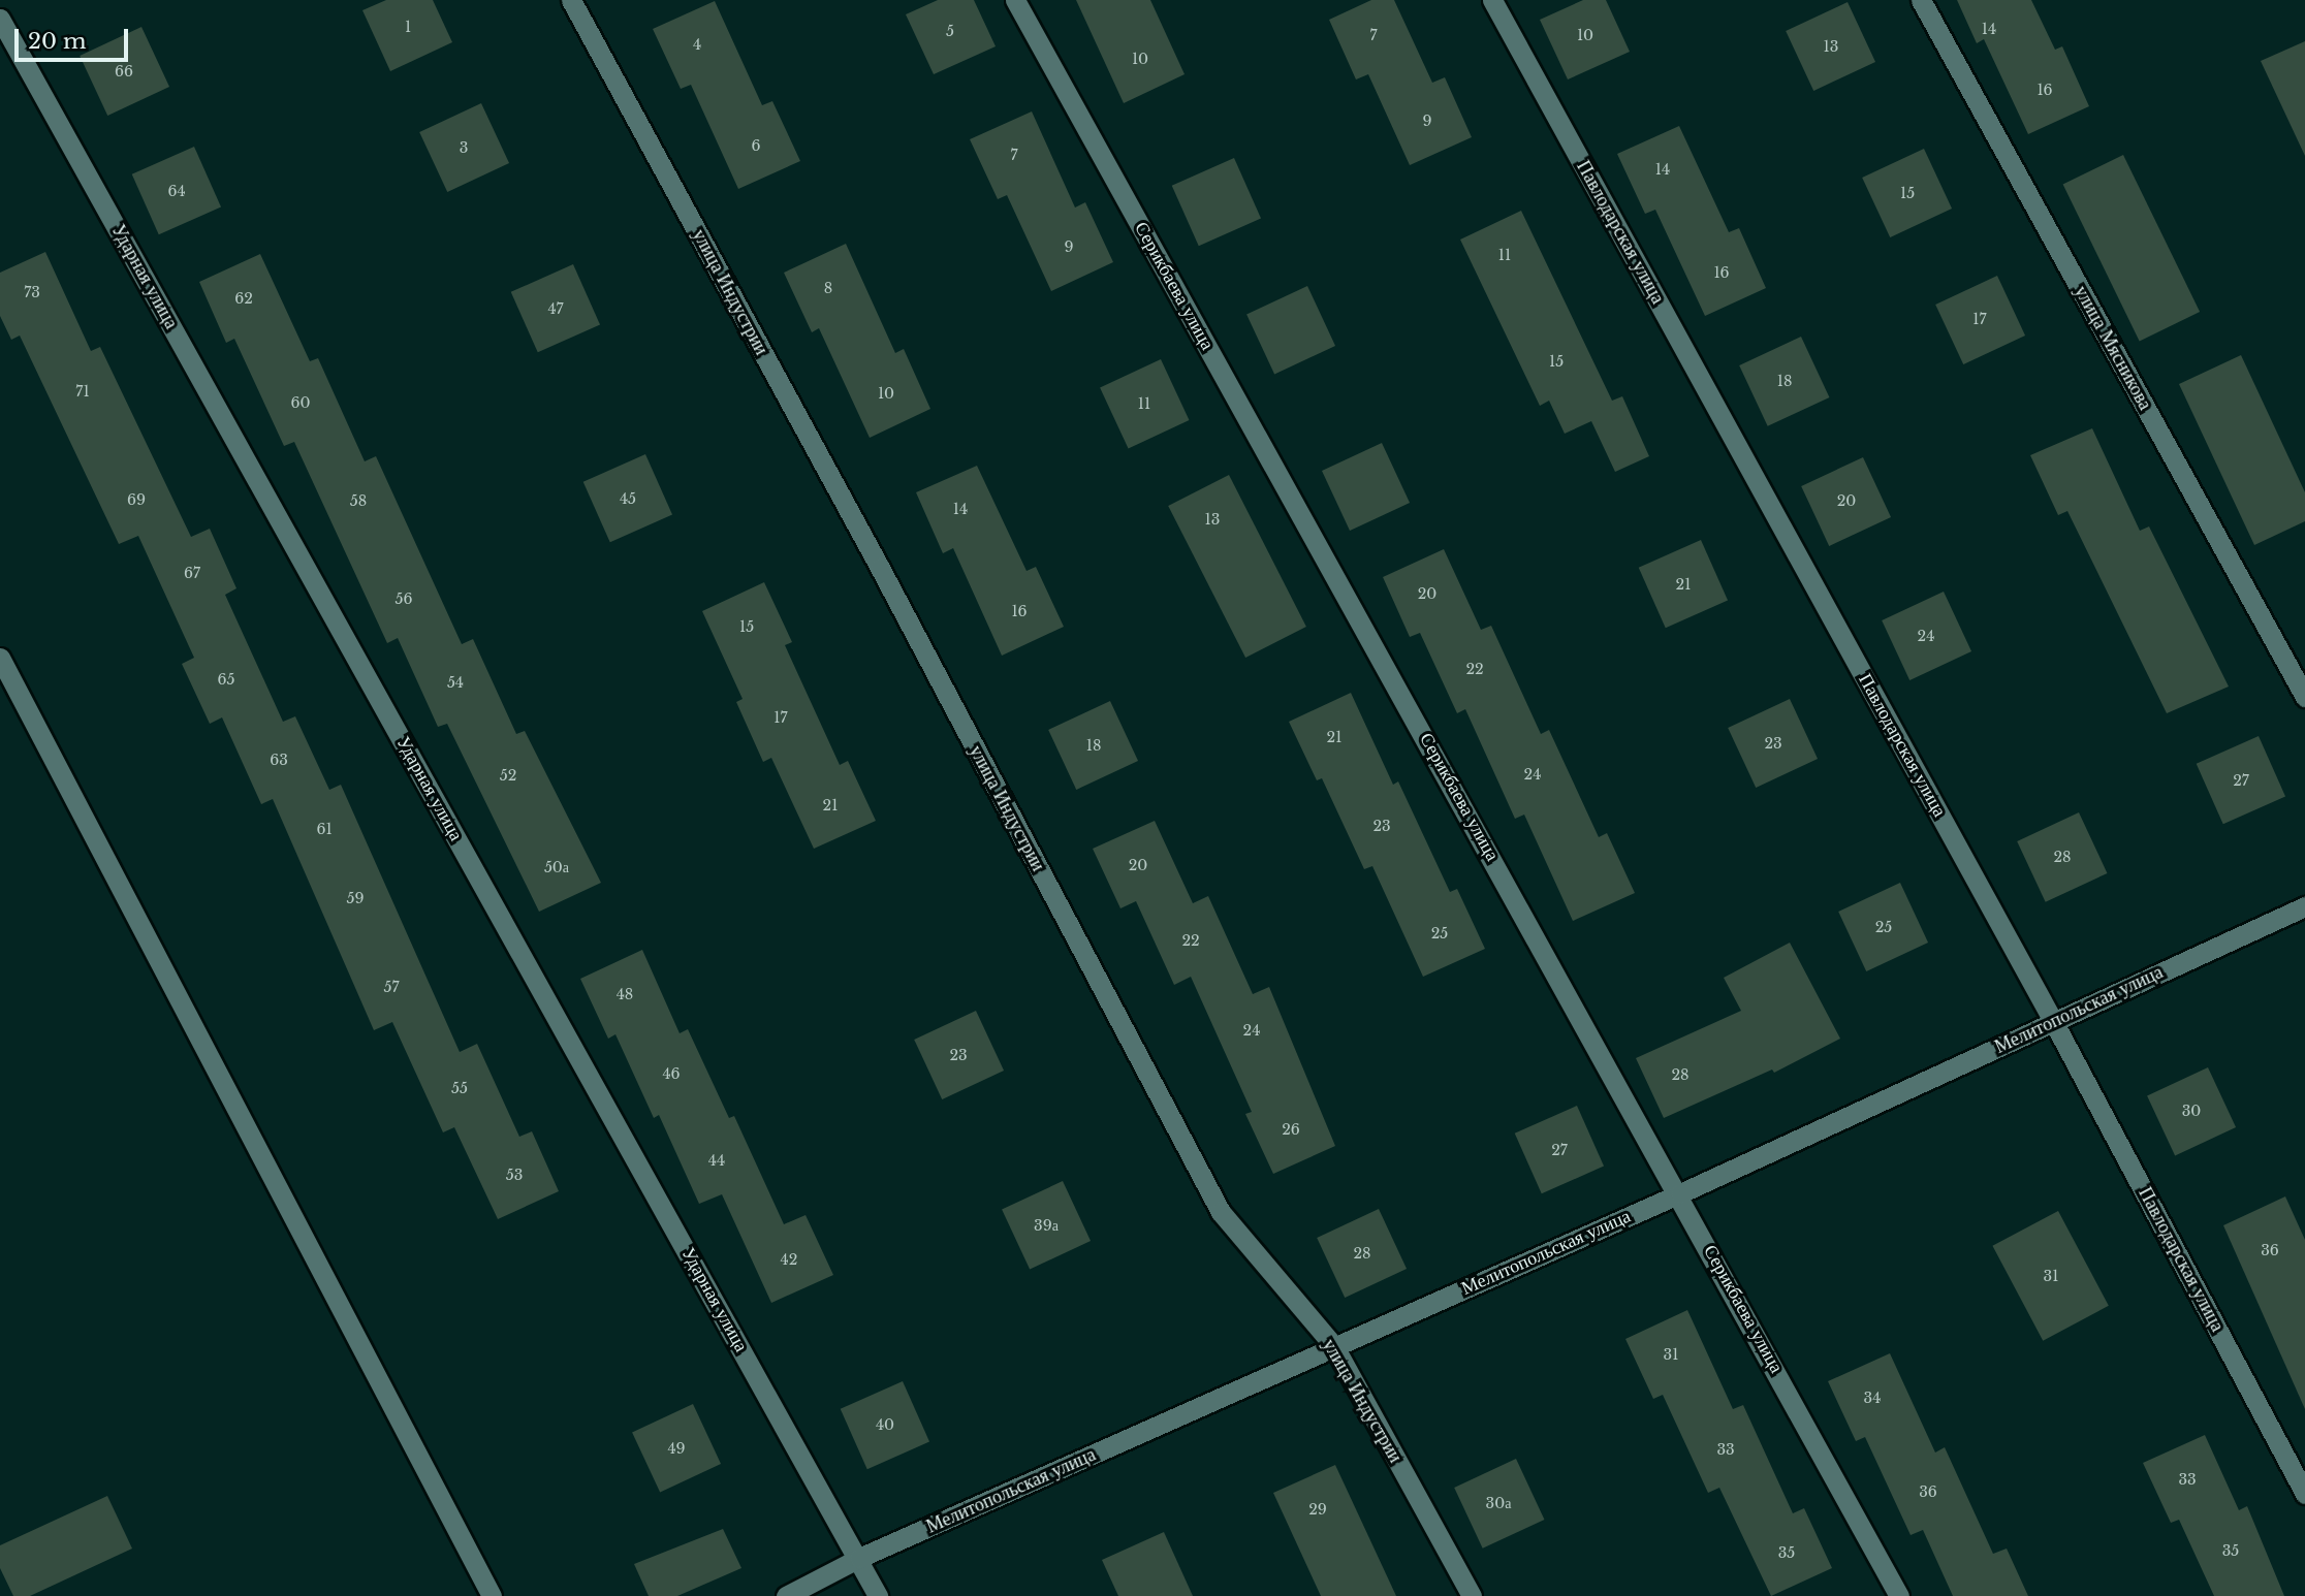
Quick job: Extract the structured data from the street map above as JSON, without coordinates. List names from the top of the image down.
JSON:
{
  "streets": {
    "street": [
      "Павлодарская улица",
      "Ударная улица",
      "Серикбаева улица",
      "улица Индустрии",
      "улица Мясникова",
      "Мелитопольская улица"
    ]
  },
  "crossings": [
    ["Павлодарская улица", "Мелитопольская улица"],
    ["Ударная улица", "Мелитопольская улица"],
    ["Серикбаева улица", "Мелитопольская улица"],
    ["улица Индустрии", "Мелитопольская улица"]
  ],
  "house_numbers": [
    "1",
    "14",
    "5",
    "7",
    "10",
    "4",
    "13",
    "10",
    "66",
    "16",
    "9",
    "6",
    "3",
    "7",
    "14",
    "64",
    "15",
    "9",
    "11",
    "16",
    "8",
    "73",
    "62",
    "47",
    "17",
    "15",
    "18",
    "71",
    "10",
    "60",
    "11",
    "45",
    "69",
    "58",
    "20",
    "14",
    "13",
    "67",
    "21",
    "20",
    "56",
    "16",
    "15",
    "24",
    "22",
    "65",
    "54",
    "17",
    "21",
    "23",
    "18",
    "63",
    "24",
    "52",
    "27",
    "21",
    "23",
    "61",
    "28",
    "20",
    "50а",
    "59",
    "25",
    "25",
    "22",
    "57",
    "48",
    "24",
    "23",
    "46",
    "28",
    "55",
    "30",
    "26",
    "27",
    "44",
    "53",
    "39а",
    "36",
    "28",
    "42",
    "31",
    "31",
    "34",
    "40",
    "49",
    "33",
    "33",
    "36",
    "30а",
    "29",
    "35",
    "35"
  ],
  "scale_bar": "20 m"
}
